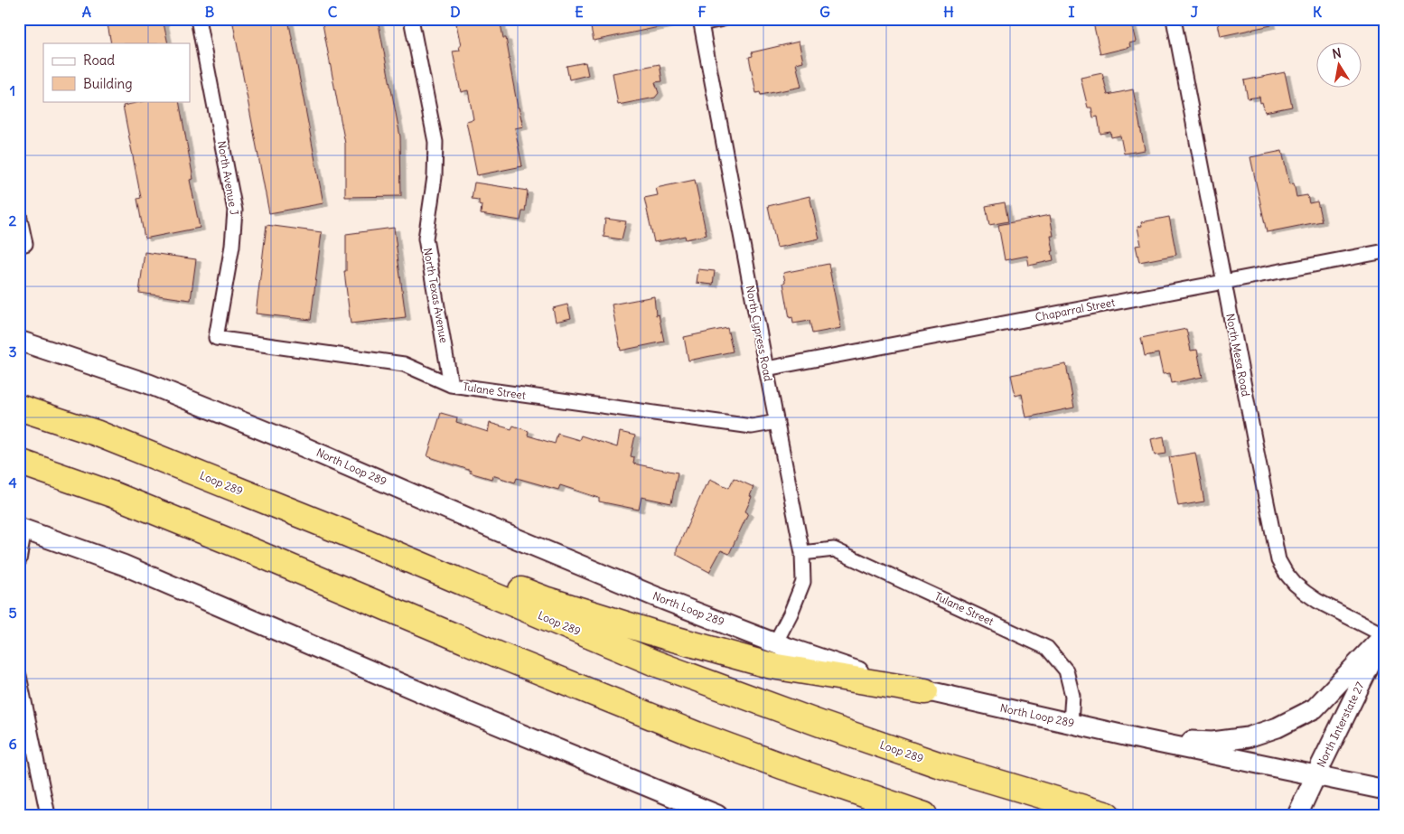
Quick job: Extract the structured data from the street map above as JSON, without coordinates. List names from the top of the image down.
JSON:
{
  "streets": {
    "highway": ["Loop 289"],
    "main road": ["North Loop 289", "North Interstate 27"],
    "street": [
      "North Avenue J",
      "North Texas Avenue",
      "Chaparral Street",
      "North Cypress Road",
      "North Mesa Road",
      "Tulane Street"
    ]
  },
  "crossings": [
    ["North Avenue J", "Tulane Street"],
    ["North Texas Avenue", "Tulane Street"],
    ["Chaparral Street", "North Cypress Road"],
    ["Chaparral Street", "North Mesa Road"],
    ["North Cypress Road", "Tulane Street"],
    ["North Cypress Road", "North Loop 289"],
    ["North Mesa Road", "North Interstate 27"],
    ["Tulane Street", "North Loop 289"],
    ["North Loop 289", "North Interstate 27"]
  ],
  "legend": ["Road", "Building"],
  "north": "top",
  "grid": {
    "columns": [
      "A",
      "B",
      "C",
      "D",
      "E",
      "F",
      "G",
      "H",
      "I",
      "J",
      "K"
    ],
    "rows": [
      "1",
      "2",
      "3",
      "4",
      "5",
      "6"
    ]
  }
}
